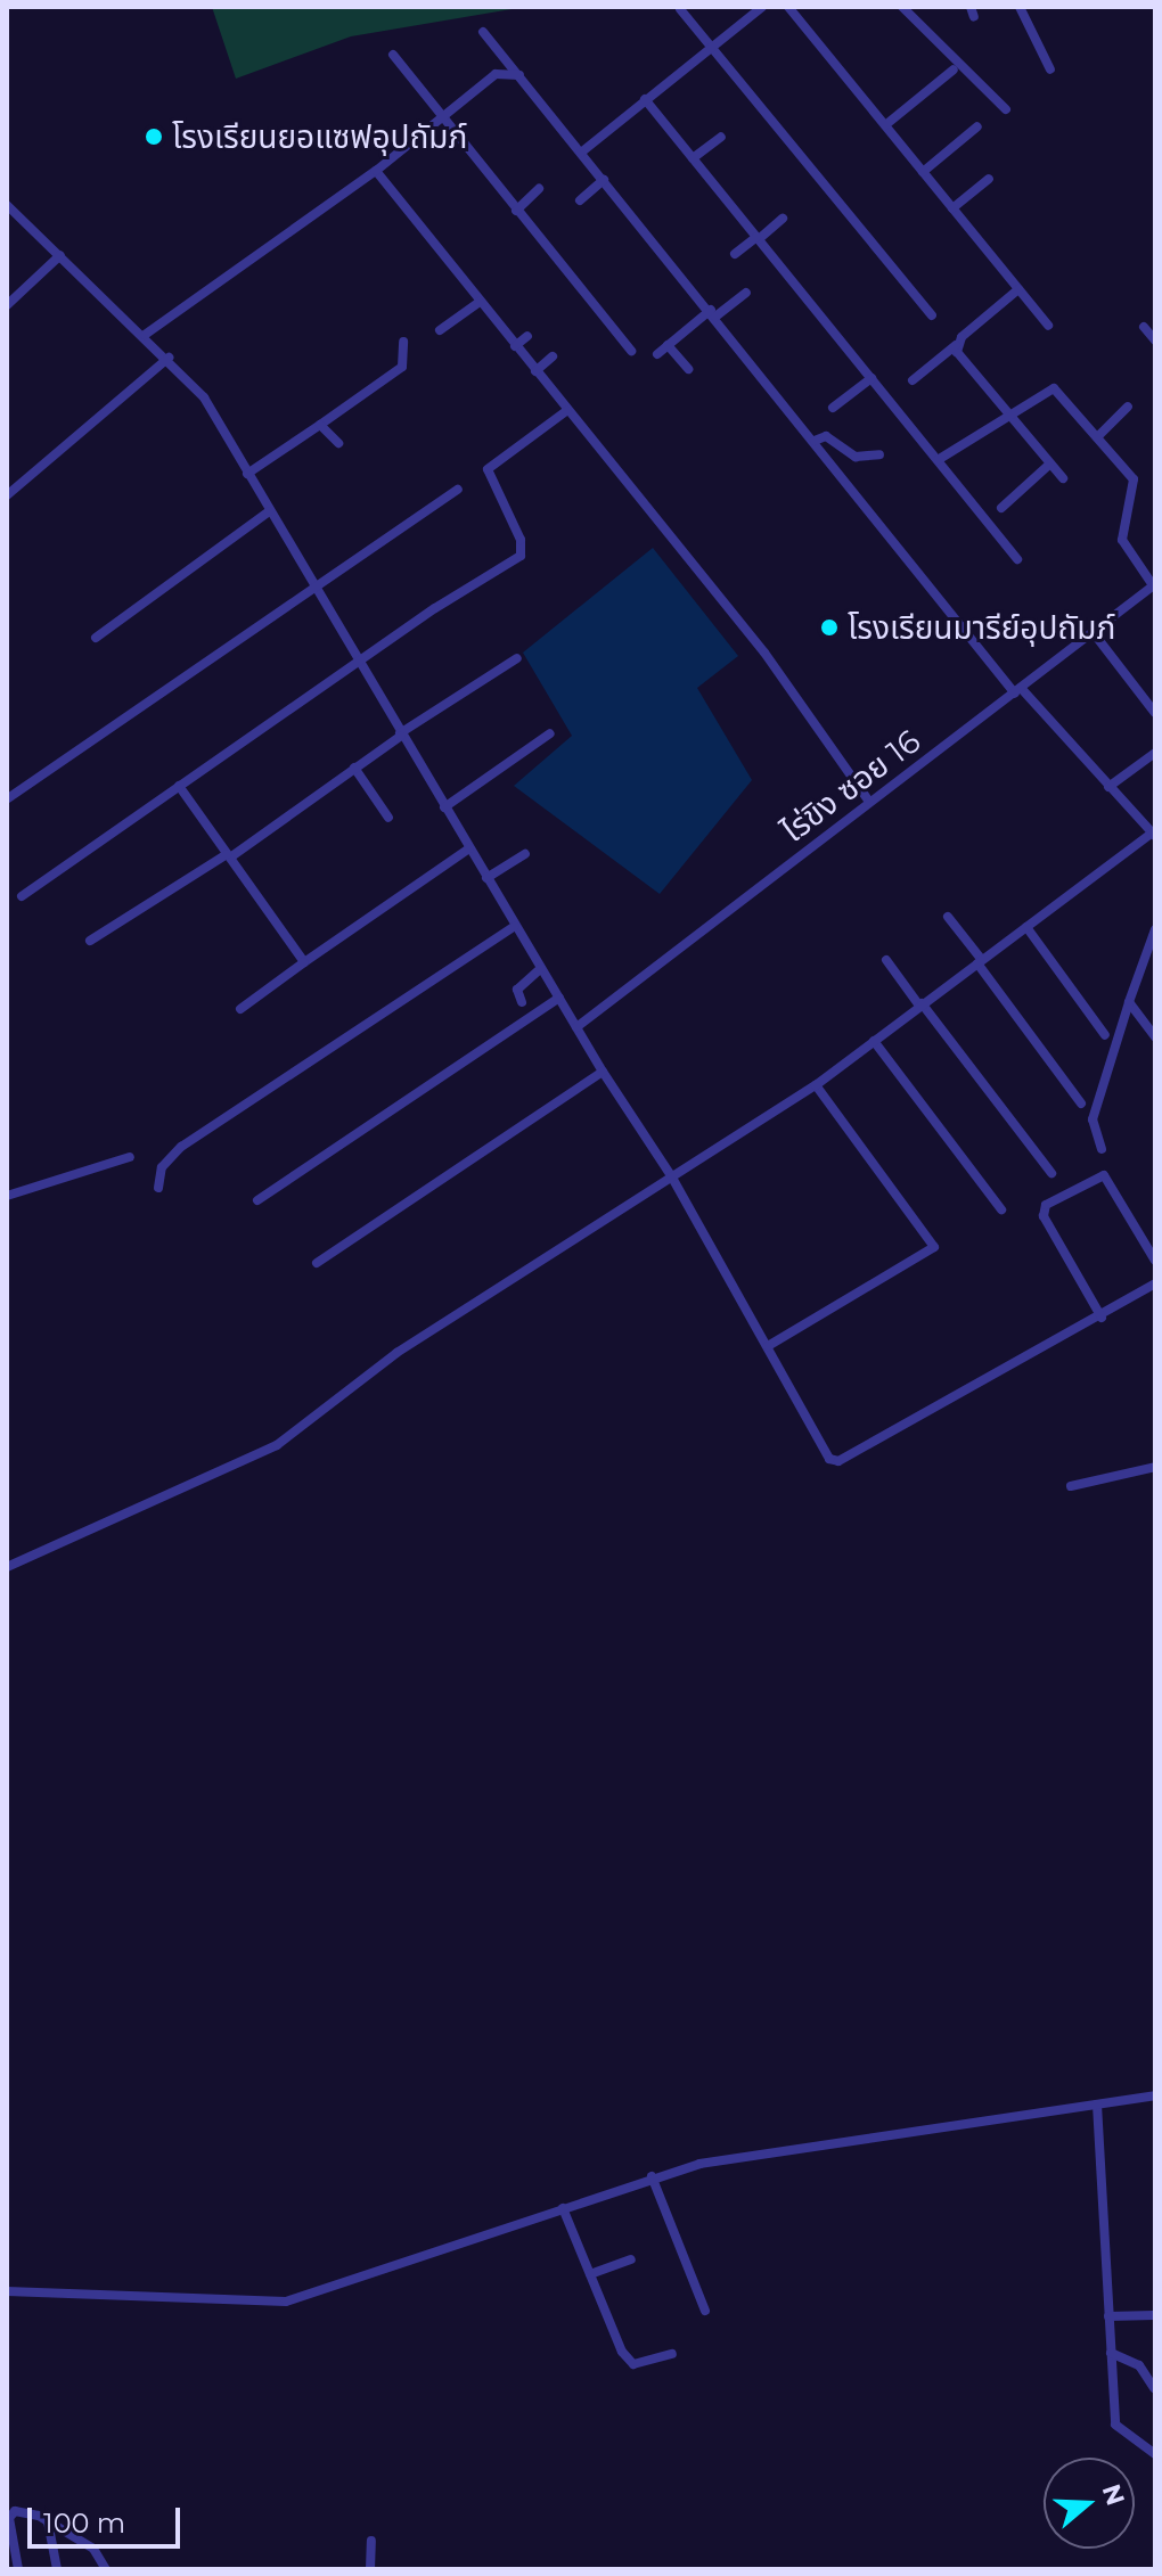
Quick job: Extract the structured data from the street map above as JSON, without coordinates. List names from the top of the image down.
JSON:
{
  "streets": {
    "street": ["ไร่ขิง ซอย 16"]
  },
  "places": ["โรงเรียนยอแซฟอุปถัมภ์", "โรงเรียนมารีย์อุปถัมภ์"],
  "scale_bar": "100 m",
  "north": "right"
}
